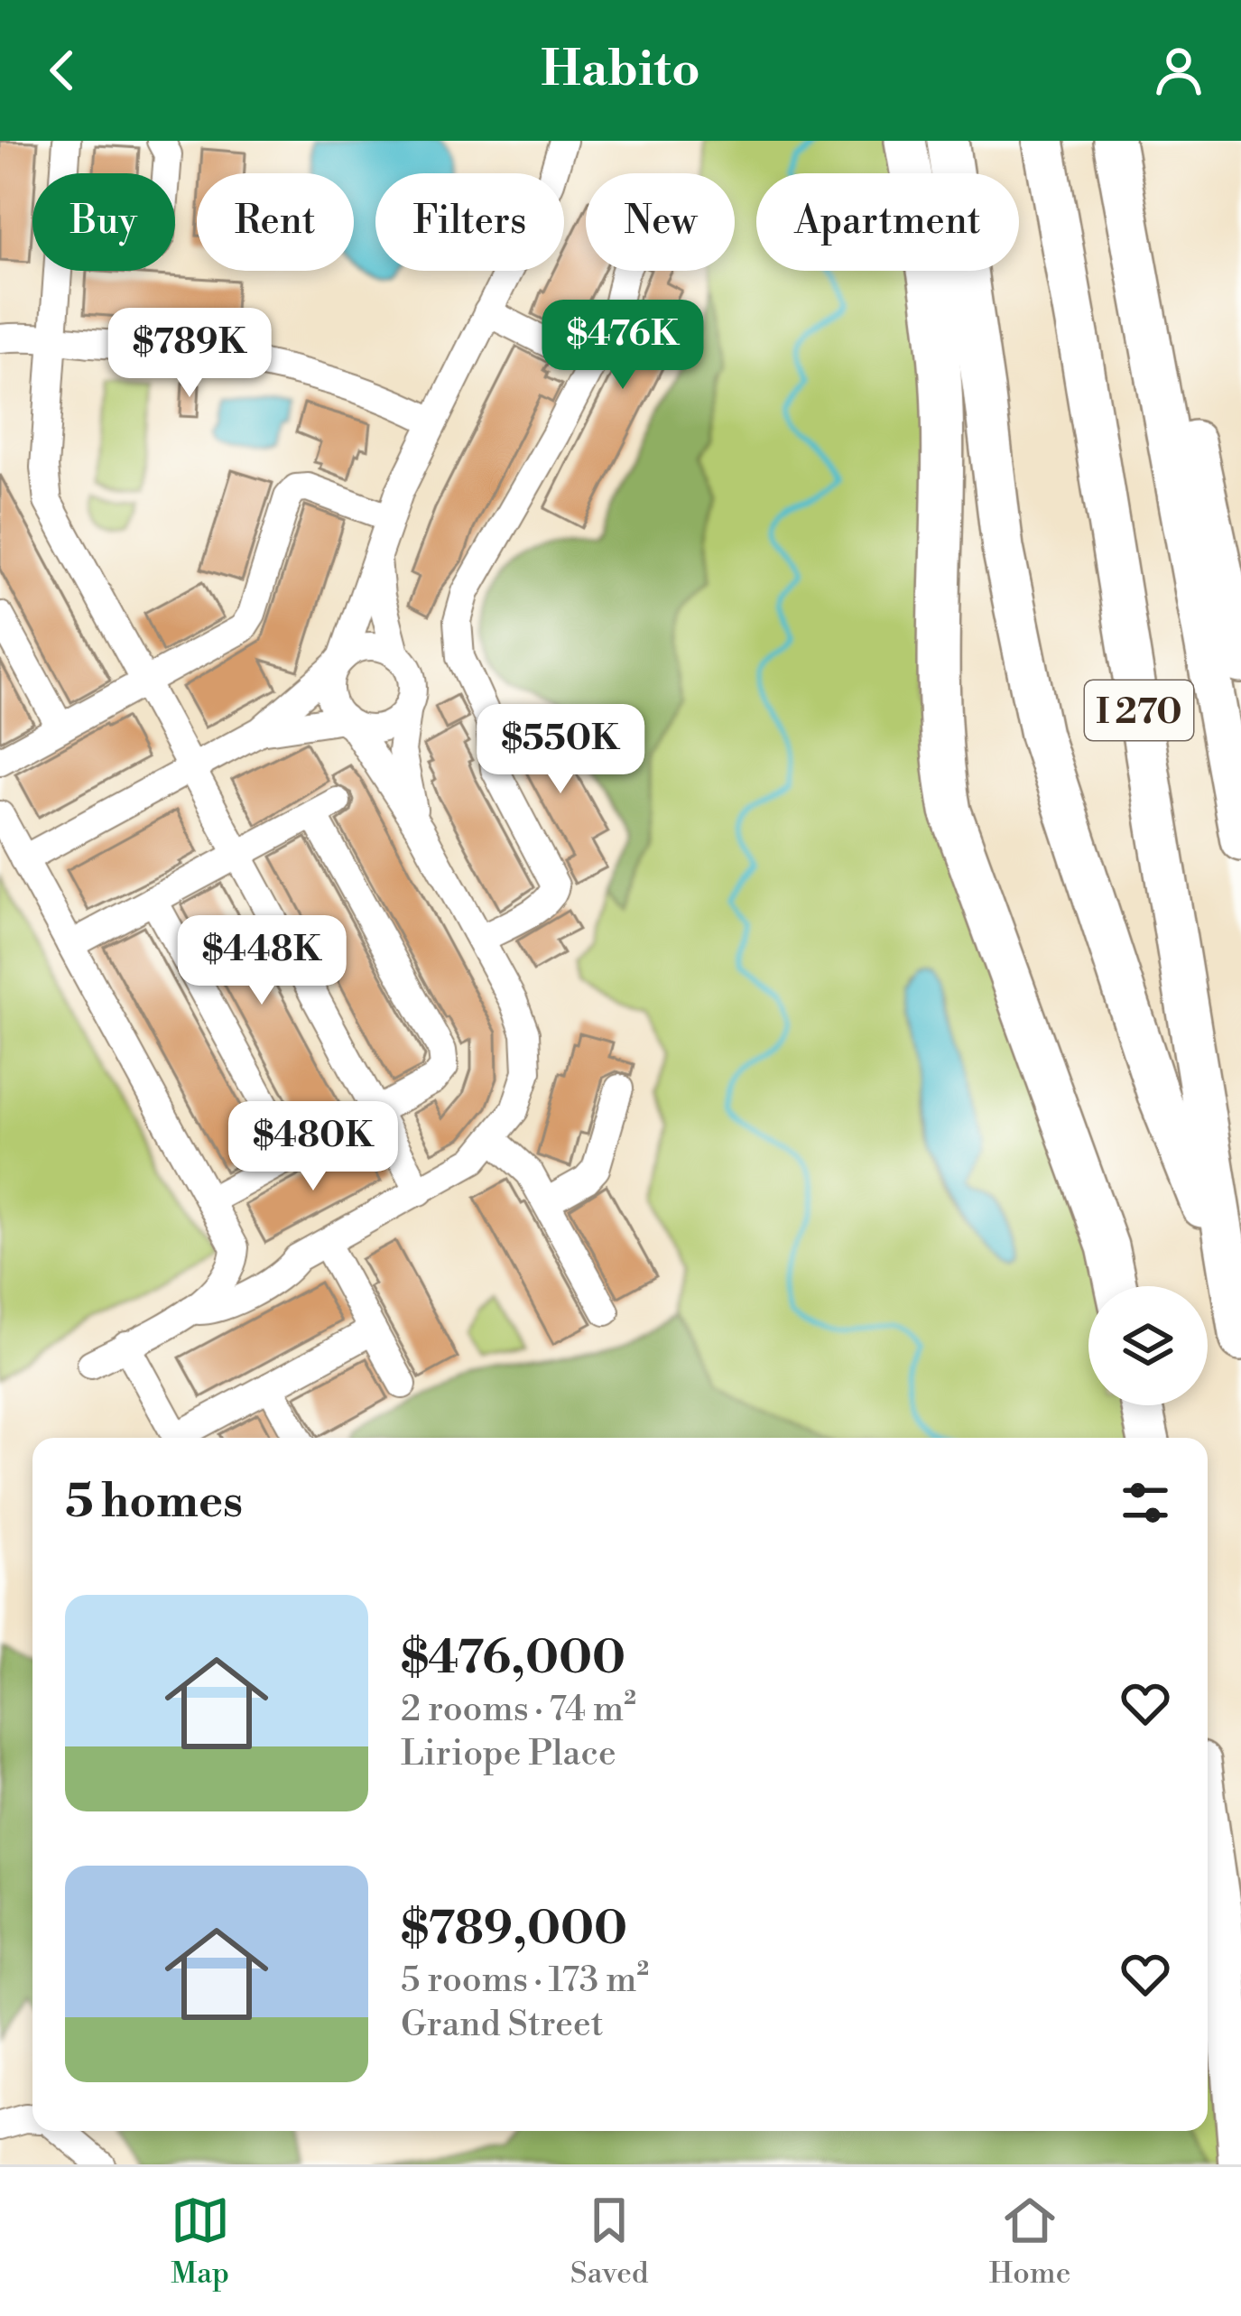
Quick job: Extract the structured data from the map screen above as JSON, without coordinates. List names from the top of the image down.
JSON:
{
  "streets": {
    "highway": ["I 270"]
  },
  "page": {
    "header": "Habito",
    "chip": [
      "Buy",
      "Rent",
      "Filters",
      "New",
      "Apartment"
    ],
    "price": [
      "$476K",
      "$789K",
      "$550K",
      "$448K",
      "$480K"
    ],
    "heading": "5 homes",
    "list": [
      {
        "name": "$476,000",
        "note": "2 rooms · 74 m² · Liriope Place"
      },
      {
        "name": "$789,000",
        "note": "5 rooms · 173 m² · Grand Street"
      }
    ],
    "tabs": ["Map", "Saved", "Home"]
  }
}
